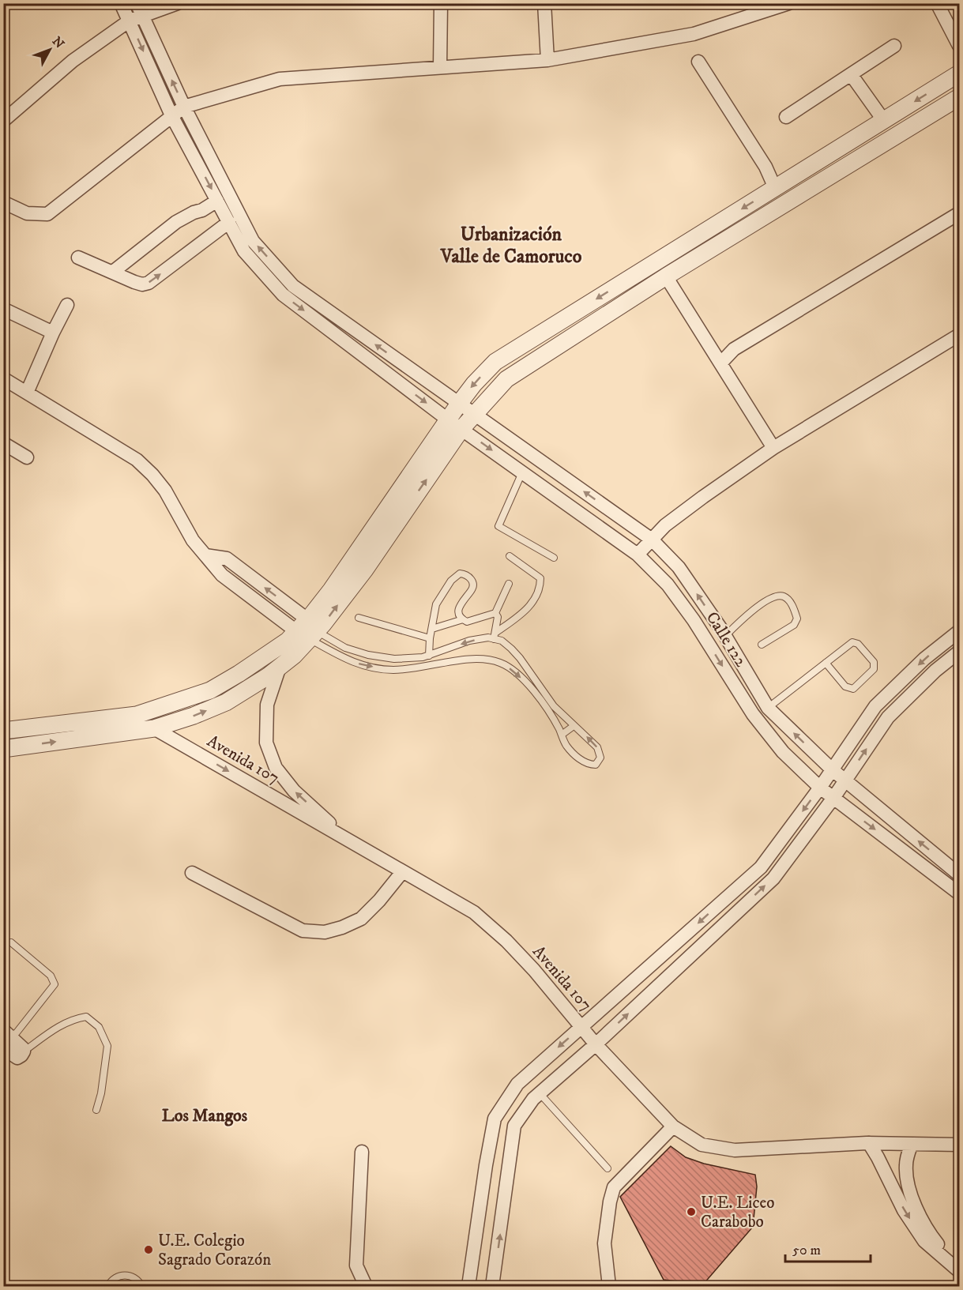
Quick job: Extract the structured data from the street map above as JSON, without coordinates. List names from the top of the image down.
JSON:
{
  "streets": {
    "street": ["Calle 122", "Avenida 107"]
  },
  "districts": ["Urbanización Valle de Camoruco", "Los Mangos"],
  "places": ["U.E. Liceo Carabobo", "U.E. Colegio Sagrado Corazón"],
  "scale_bar": "50 m",
  "north": "top right"
}
